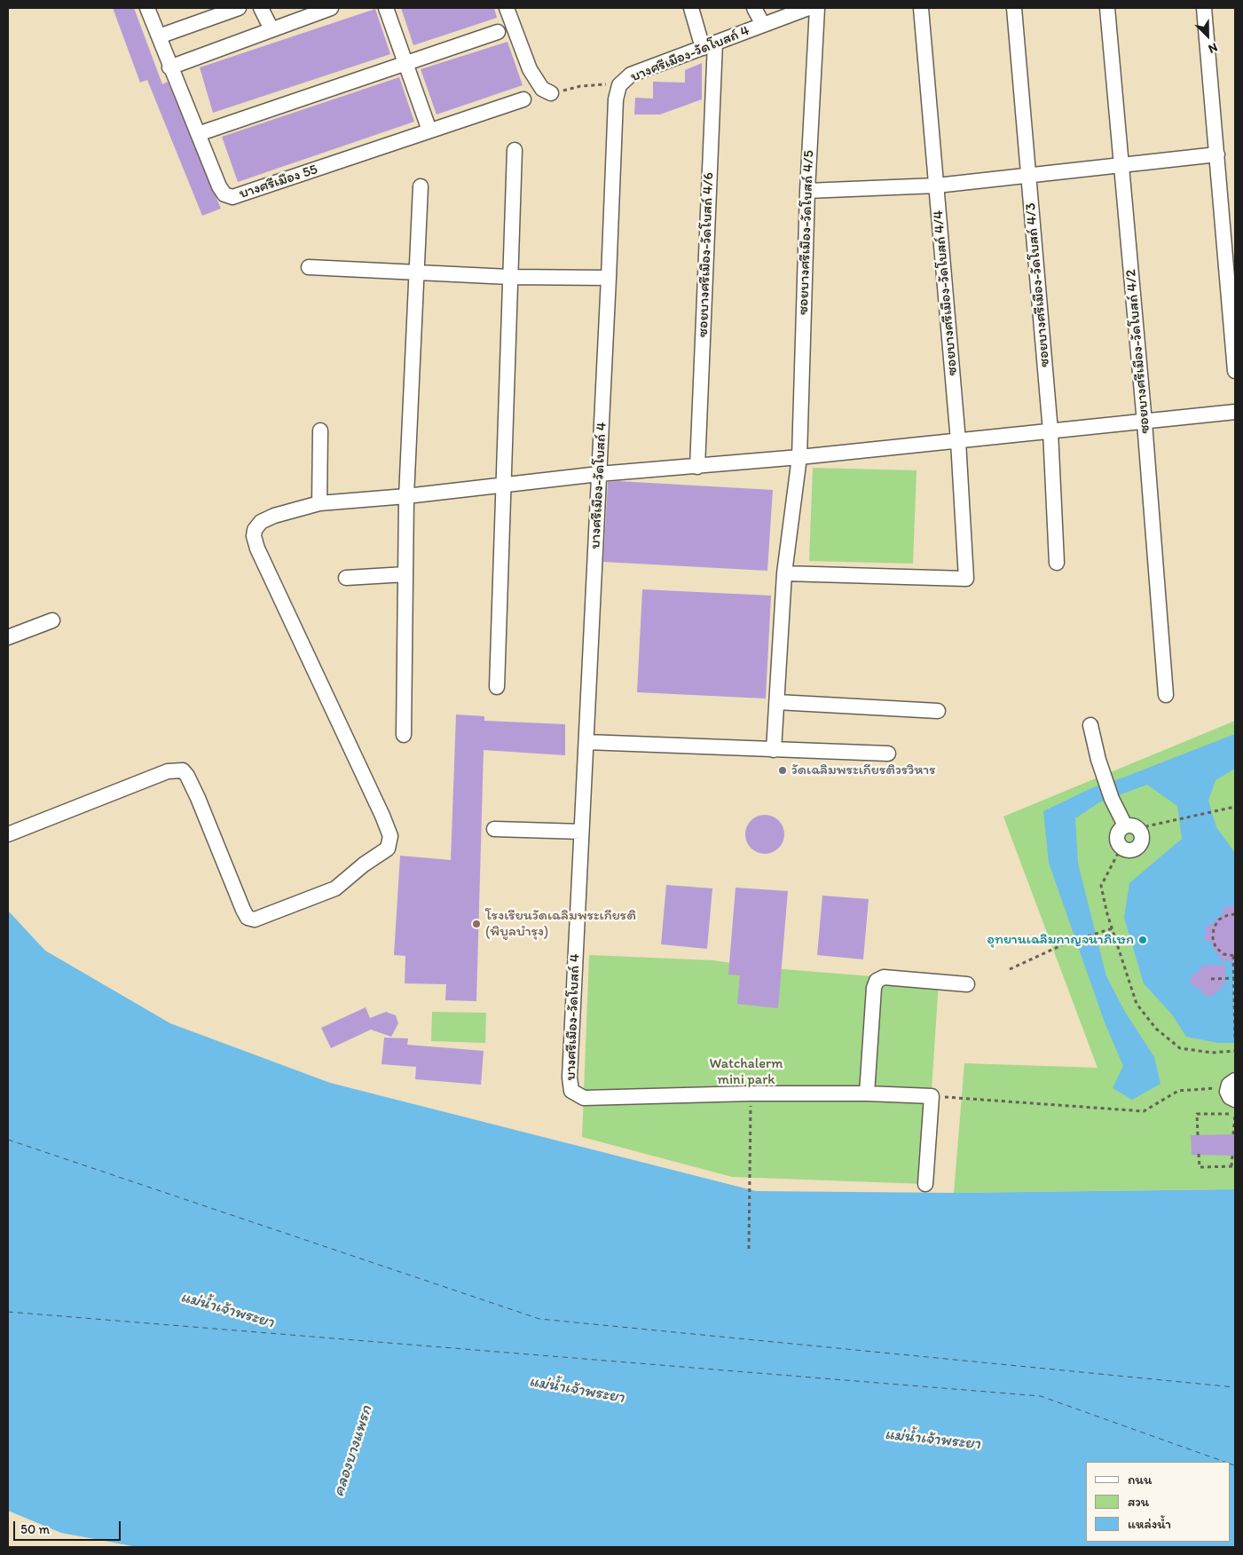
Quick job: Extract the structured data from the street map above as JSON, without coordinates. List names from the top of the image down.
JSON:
{
  "streets": {
    "street": [
      "บางศรีเมือง-วัดโบสถ์ 4",
      "บางศรีเมือง 55",
      "ซอยบางศรีเมือง-วัดโบสถ์ 4/5",
      "ซอยบางศรีเมือง-วัดโบสถ์ 4/6",
      "ซอยบางศรีเมือง-วัดโบสถ์ 4/3",
      "ซอยบางศรีเมือง-วัดโบสถ์ 4/4",
      "ซอยบางศรีเมือง-วัดโบสถ์ 4/2"
    ]
  },
  "crossings": [
    ["บางศรีเมือง-วัดโบสถ์ 4", "ซอยบางศรีเมือง-วัดโบสถ์ 4/6"],
    ["ซอยบางศรีเมือง-วัดโบสถ์ 4/5", "ซอยบางศรีเมือง-วัดโบสถ์ 4/4"]
  ],
  "water": ["แม่น้ำเจ้าพระยา", "คลองบางแพรก"],
  "parks": ["Watchalerm mini park"],
  "places": ["วัดเฉลิมพระเกียรติวรวิหาร", "โรงเรียนวัดเฉลิมพระเกียรติ (พิบูลบำรุง)", "อุทยานเฉลิมกาญจนาภิเษก"],
  "legend": ["ถนน", "สวน", "แหล่งน้ำ"],
  "scale_bar": "50 m",
  "north": "bottom right"
}
